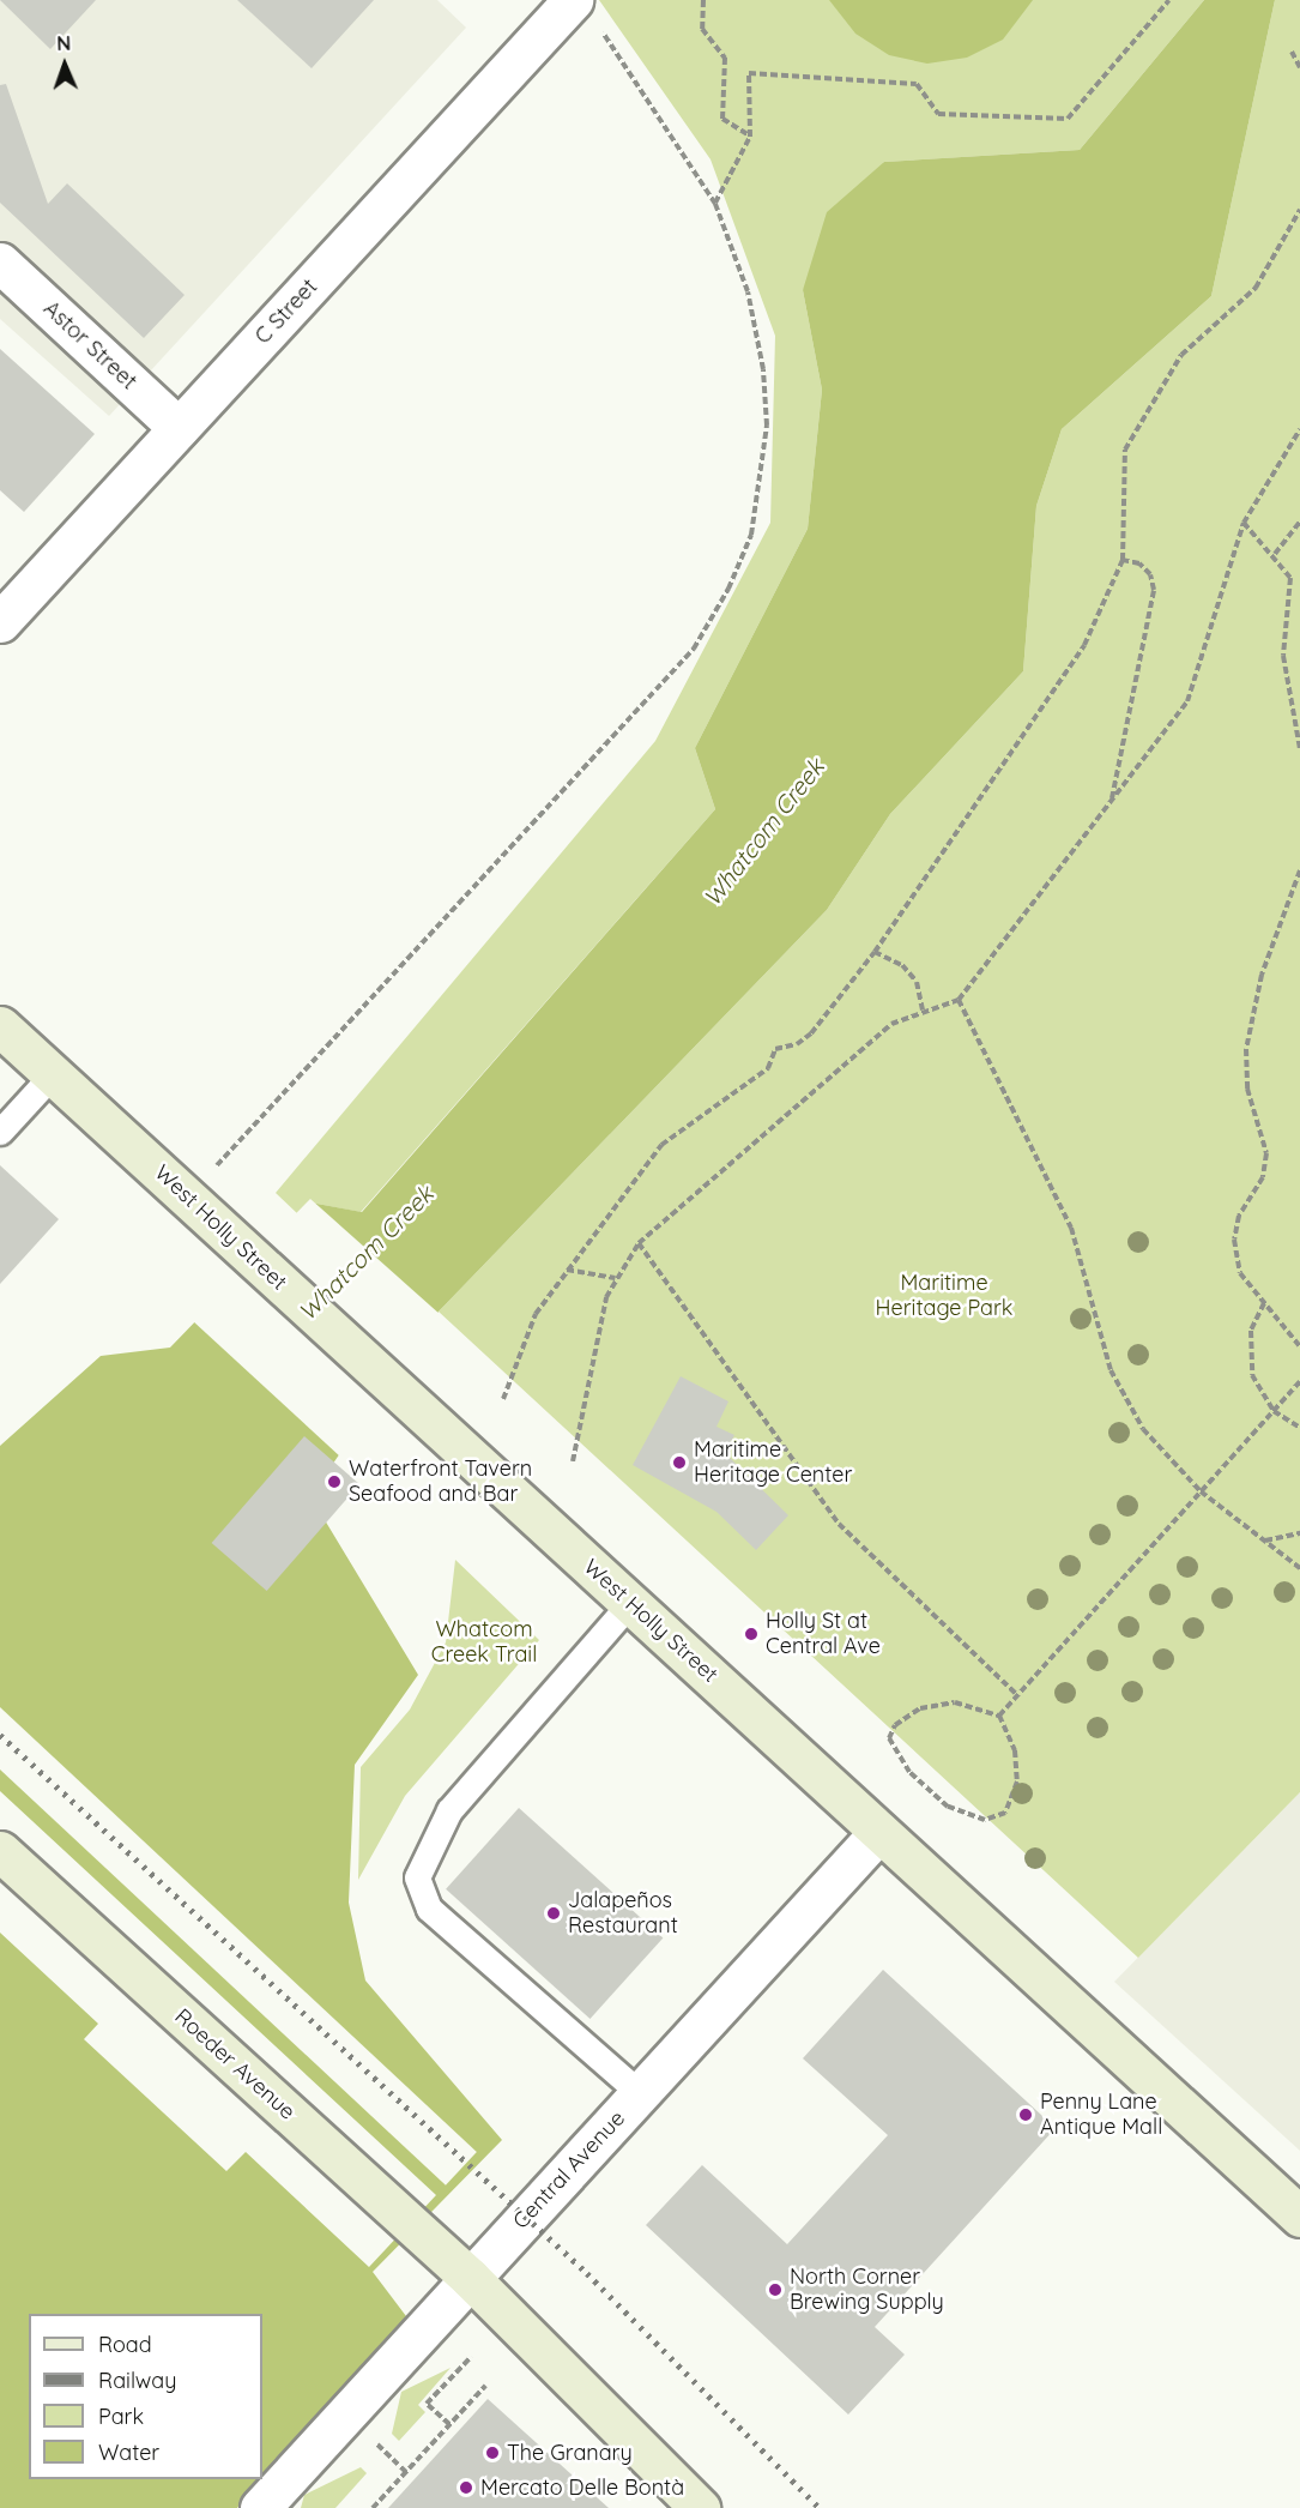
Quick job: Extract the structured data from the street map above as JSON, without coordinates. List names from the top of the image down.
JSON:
{
  "streets": {
    "main road": ["West Holly Street", "Roeder Avenue"],
    "street": ["C Street", "Astor Street", "Central Avenue"]
  },
  "crossings": [
    ["C Street", "Astor Street"],
    ["West Holly Street", "Central Avenue"],
    ["Roeder Avenue", "Central Avenue"]
  ],
  "water": ["Whatcom Creek"],
  "parks": ["Maritime Heritage Park", "Whatcom Creek Trail"],
  "places": [
    "Maritime Heritage Center",
    "Waterfront Tavern Seafood and Bar",
    "Holly St at Central Ave",
    "Jalapeños Restaurant",
    "Penny Lane Antique Mall",
    "North Corner Brewing Supply",
    "The Granary",
    "Mercato Delle Bontà"
  ],
  "legend": [
    "Road",
    "Railway",
    "Park",
    "Water"
  ],
  "north": "top"
}
